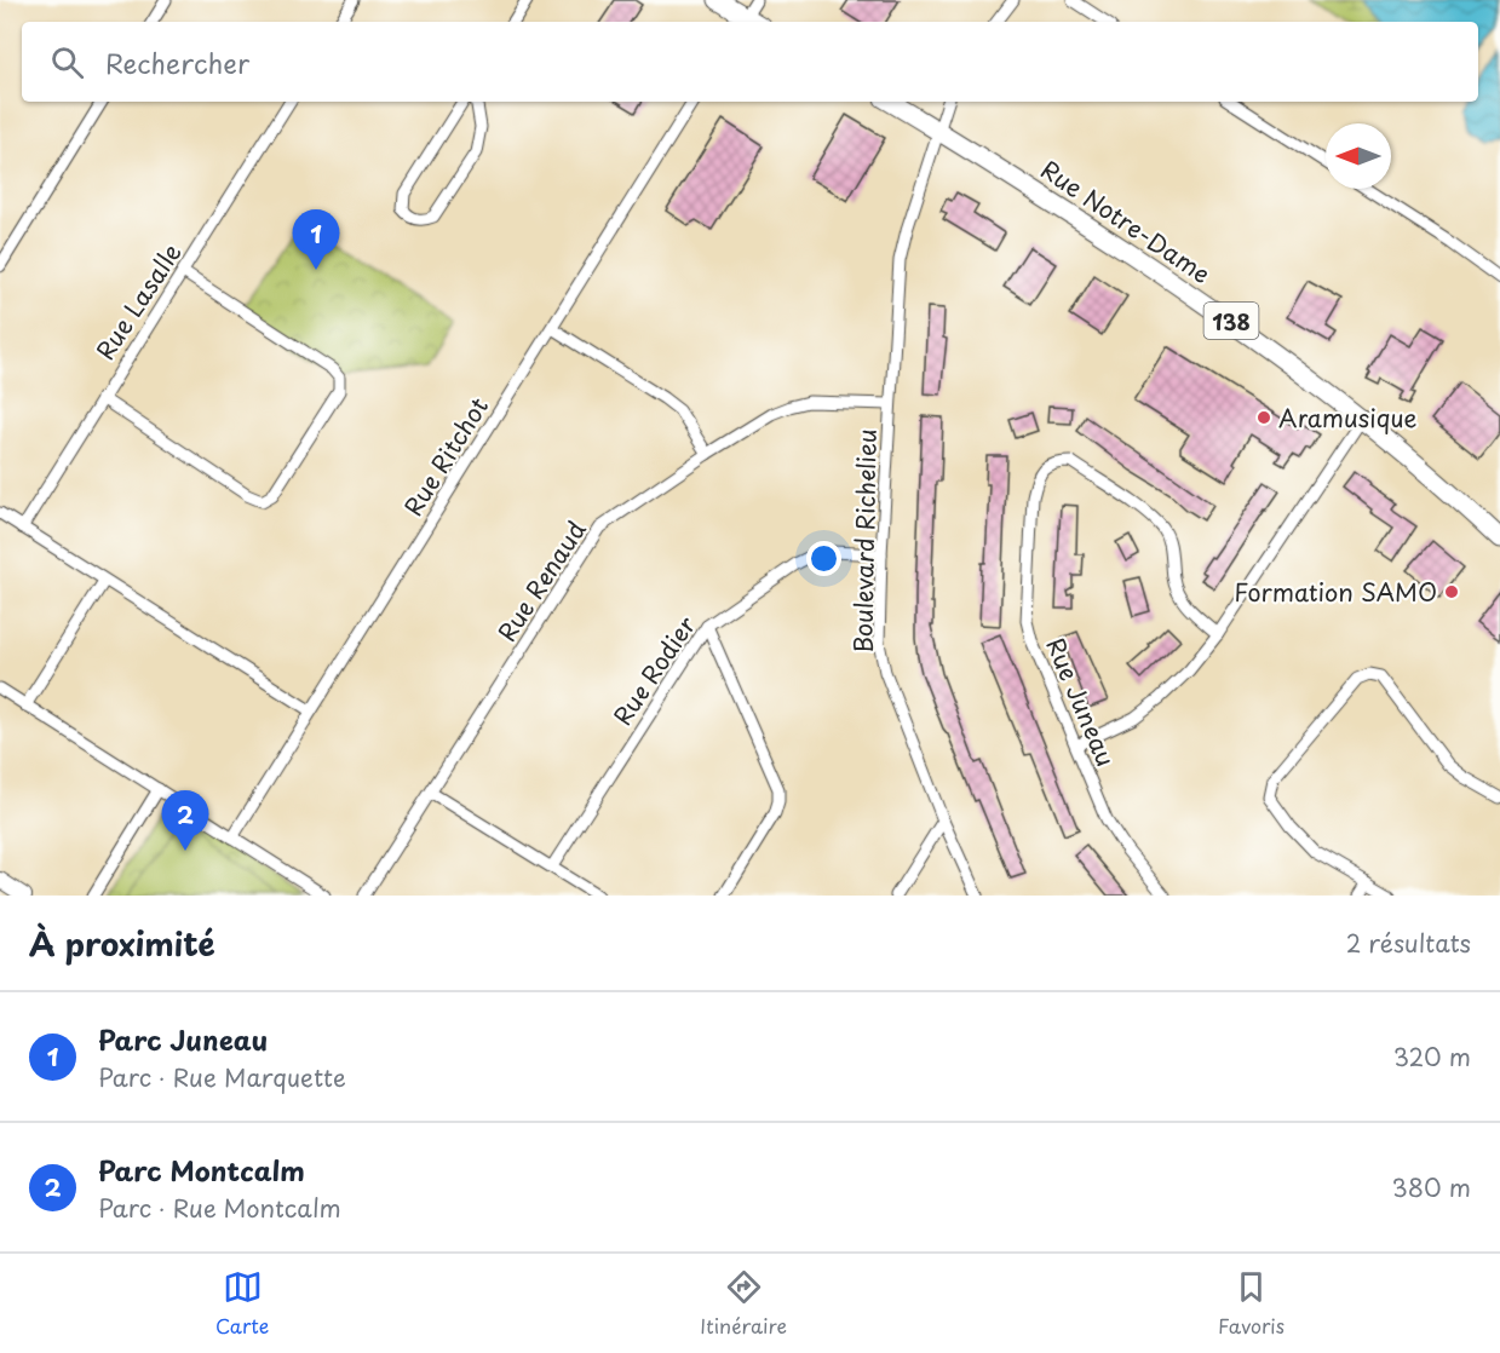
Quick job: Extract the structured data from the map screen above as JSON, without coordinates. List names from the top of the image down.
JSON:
{
  "streets": {
    "main road": ["Rue Notre-Dame", "138"],
    "street": [
      "Rue Lasalle",
      "Rue Ritchot",
      "Boulevard Richelieu",
      "Rue Renaud",
      "Rue Rodier",
      "Rue Juneau"
    ]
  },
  "crossings": [
    ["Rue Notre-Dame", "Boulevard Richelieu"],
    ["Boulevard Richelieu", "Rue Renaud"],
    ["Boulevard Richelieu", "Rue Rodier"]
  ],
  "places": ["Aramusique", "Formation SAMO"],
  "north": "left",
  "page": {
    "search": "Rechercher",
    "pins": ["1", "2"],
    "heading": ["À proximité", "2 résultats"],
    "list": [
      {
        "mark": "1",
        "name": "Parc Juneau",
        "note": "Parc · Rue Marquette",
        "value": "320 m"
      },
      {
        "mark": "2",
        "name": "Parc Montcalm",
        "note": "Parc · Rue Montcalm",
        "value": "380 m"
      }
    ],
    "nav": ["Carte", "Itinéraire", "Favoris"]
  }
}
